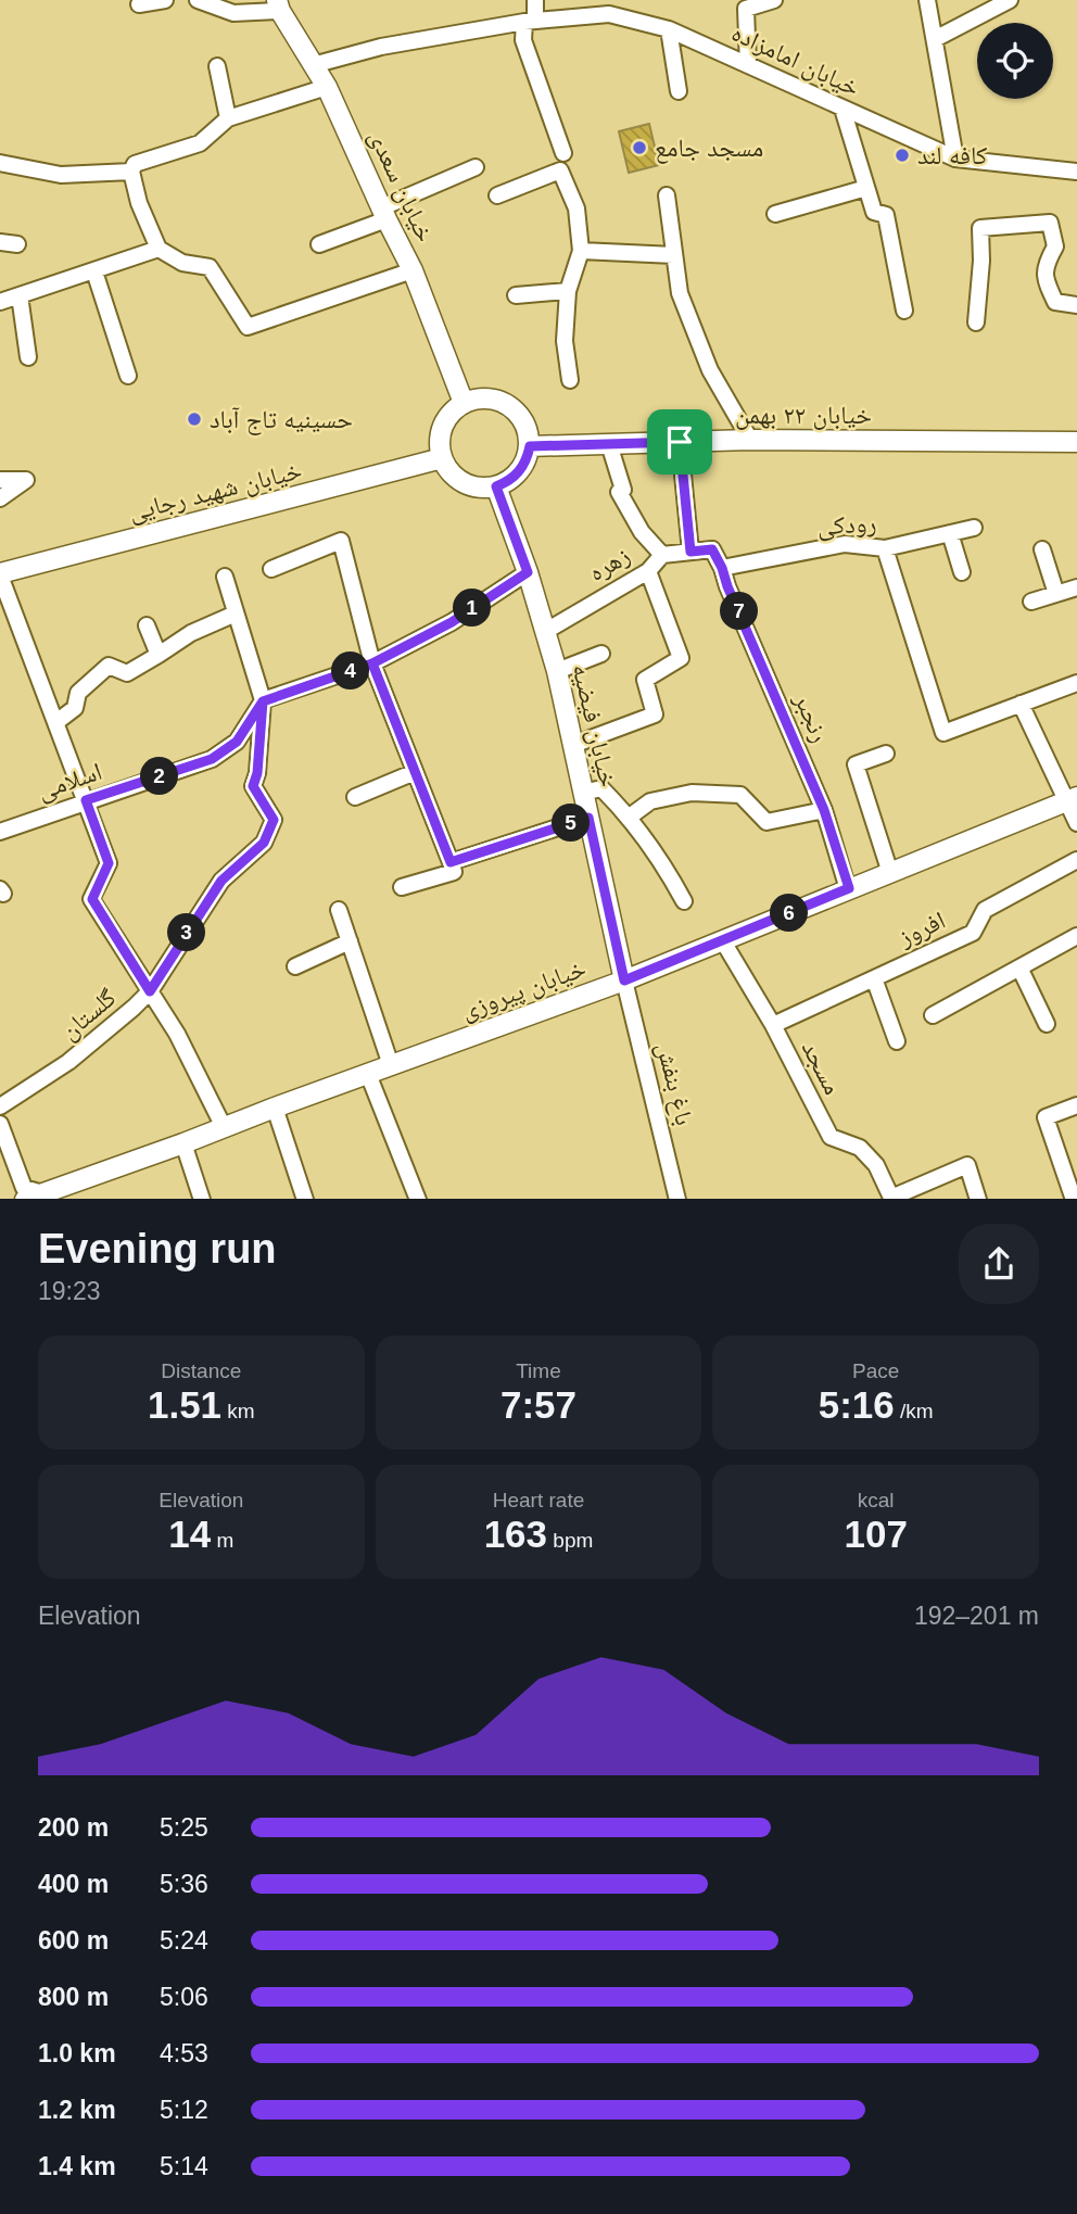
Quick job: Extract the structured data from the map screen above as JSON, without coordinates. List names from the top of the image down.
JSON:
{
  "streets": {
    "main road": [
      "خیابان سعدی",
      "خیابان ۲۲ بهمن",
      "خیابان شهید رجایی",
      "خیابان فیضیه",
      "خیابان پیروزی"
    ],
    "street": [
      "خیابان امامزاده",
      "رودکی",
      "زهره",
      "رنجبر",
      "اسلامی",
      "افروز",
      "گلستان",
      "مسجد",
      "باغ بنفش"
    ]
  },
  "crossings": [
    ["خیابان امامزاده", "خیابان سعدی"],
    ["خیابان سعدی", "خیابان ۲۲ بهمن"],
    ["خیابان سعدی", "خیابان شهید رجایی"],
    ["خیابان سعدی", "خیابان فیضیه"],
    ["خیابان ۲۲ بهمن", "خیابان شهید رجایی"],
    ["خیابان ۲۲ بهمن", "زهره"],
    ["خیابان ۲۲ بهمن", "خیابان فیضیه"],
    ["خیابان شهید رجایی", "خیابان فیضیه"],
    ["رودکی", "رنجبر"],
    ["زهره", "خیابان فیضیه"],
    ["رنجبر", "خیابان پیروزی"],
    ["خیابان فیضیه", "خیابان پیروزی"],
    ["خیابان فیضیه", "باغ بنفش"],
    ["اسلامی", "گلستان"],
    ["افروز", "مسجد"],
    ["خیابان پیروزی", "مسجد"],
    ["خیابان پیروزی", "باغ بنفش"]
  ],
  "places": ["مسجد جامع", "كافه لند", "حسینیه تاج آباد"],
  "page": {
    "pins": [
      "1",
      "7",
      "4",
      "2",
      "5",
      "6",
      "3"
    ],
    "heading": ["Evening run", "19:23"],
    "stats": [
      ["Distance", "1.51 km"],
      ["Time", "7:57"],
      ["Pace", "5:16 /km"],
      ["Elevation", "14 m"],
      ["Heart rate", "163 bpm"],
      ["kcal", "107"]
    ],
    "chart": ["Elevation", "192–201 m"],
    "list": [
      {
        "name": "200 m",
        "note": "5:25"
      },
      {
        "name": "400 m",
        "note": "5:36"
      },
      {
        "name": "600 m",
        "note": "5:24"
      },
      {
        "name": "800 m",
        "note": "5:06"
      },
      {
        "name": "1.0 km",
        "note": "4:53"
      },
      {
        "name": "1.2 km",
        "note": "5:12"
      },
      {
        "name": "1.4 km",
        "note": "5:14"
      }
    ]
  }
}
